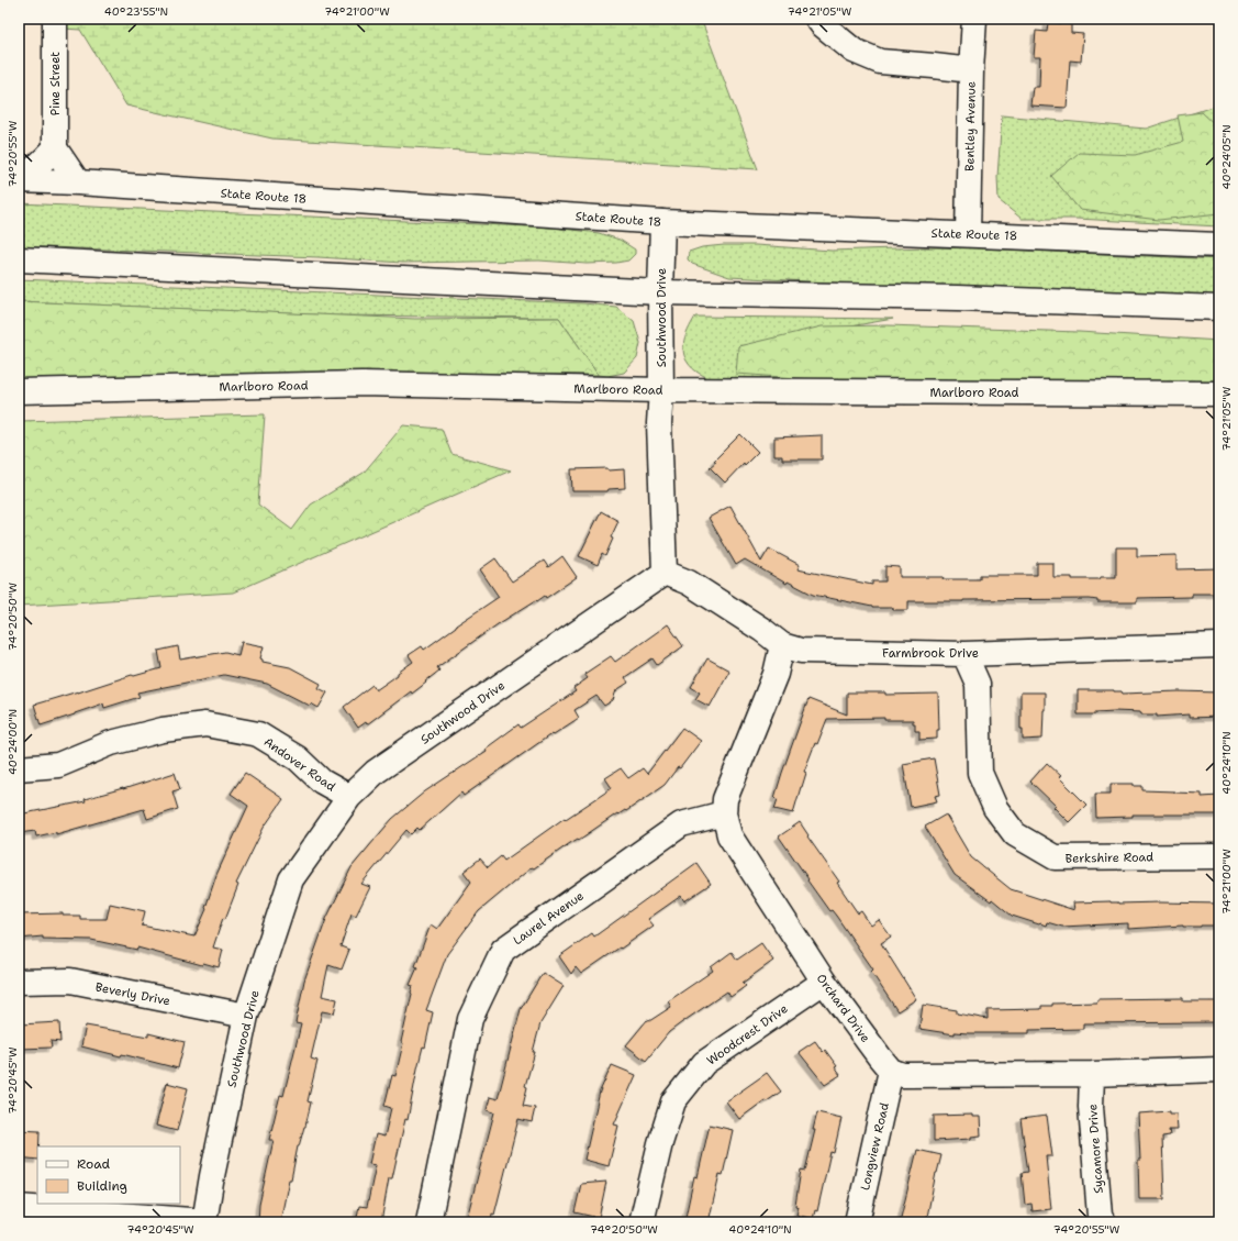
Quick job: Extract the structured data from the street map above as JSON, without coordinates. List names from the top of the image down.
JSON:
{
  "streets": {
    "main road": [
      "Pine Street",
      "Bentley Avenue",
      "State Route 18",
      "Southwood Drive",
      "Marlboro Road",
      "Farmbrook Drive",
      "Andover Road",
      "Berkshire Road",
      "Laurel Avenue",
      "Beverly Drive",
      "Orchard Drive",
      "Woodcrest Drive",
      "Longview Road",
      "Sycamore Drive"
    ]
  },
  "crossings": [
    ["Bentley Avenue", "State Route 18"],
    ["State Route 18", "Southwood Drive"],
    ["Southwood Drive", "Marlboro Road"],
    ["Southwood Drive", "Farmbrook Drive"],
    ["Southwood Drive", "Andover Road"],
    ["Southwood Drive", "Beverly Drive"],
    ["Farmbrook Drive", "Berkshire Road"],
    ["Farmbrook Drive", "Orchard Drive"],
    ["Laurel Avenue", "Orchard Drive"],
    ["Orchard Drive", "Woodcrest Drive"],
    ["Orchard Drive", "Longview Road"]
  ],
  "legend": ["Road", "Building"],
  "coordinates": [
    "40°23'55\"N",
    "74°21'00\"W",
    "74°21'05\"W",
    "74°20'55\"W",
    "40°24'05\"N",
    "74°20'50\"W",
    "40°24'00\"N",
    "40°24'10\"N",
    "74°20'45\"W"
  ]
}
